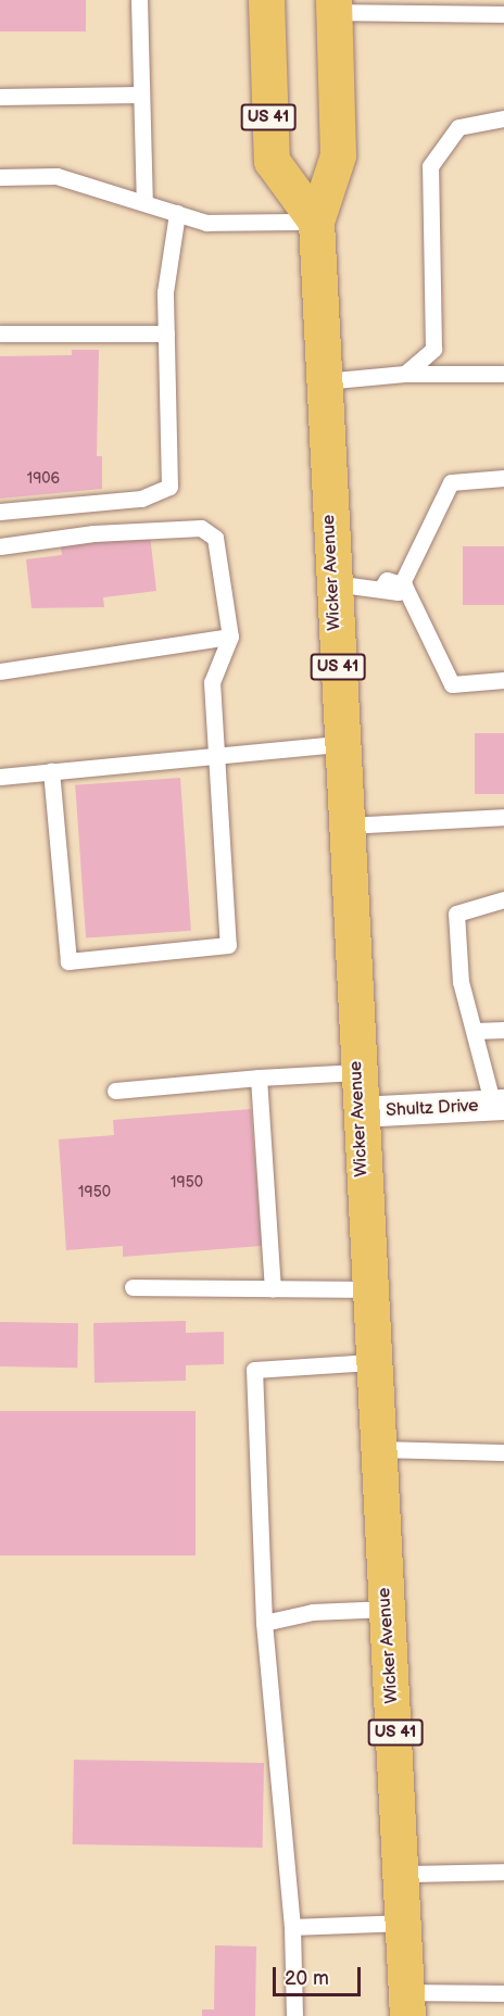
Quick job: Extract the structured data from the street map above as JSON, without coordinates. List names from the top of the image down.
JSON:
{
  "streets": {
    "highway": ["US 41", "Wicker Avenue"],
    "street": ["Shultz Drive"]
  },
  "crossings": [
    ["US 41", "Wicker Avenue"],
    ["Wicker Avenue", "Shultz Drive"]
  ],
  "house_numbers": ["1906", "1950", "1950"],
  "scale_bar": "20 m"
}
